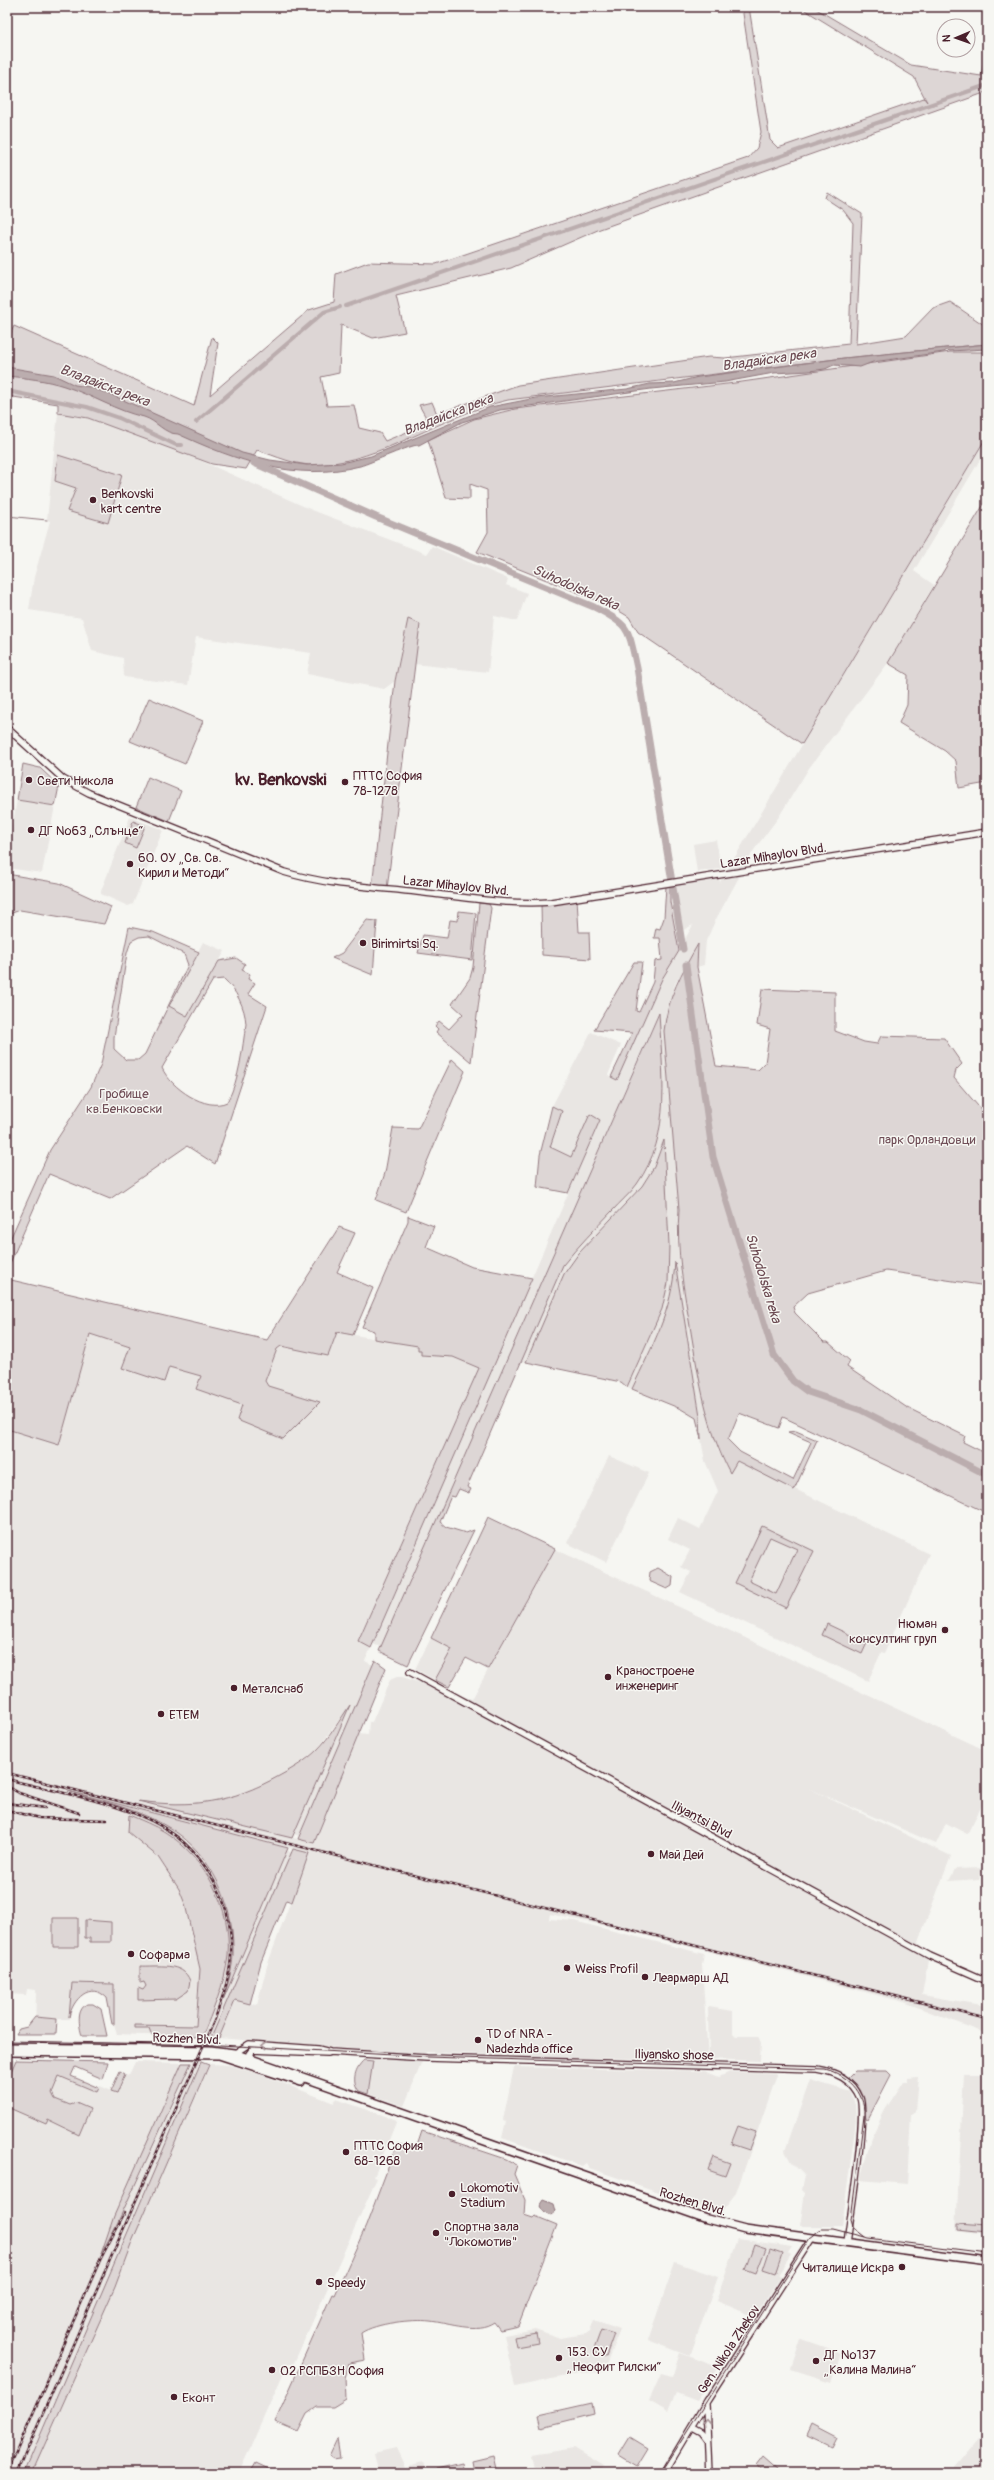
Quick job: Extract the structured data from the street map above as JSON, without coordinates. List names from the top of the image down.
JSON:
{
  "streets": {
    "main road": ["Rozhen Blvd."],
    "street": [
      "Lazar Mihaylov Blvd.",
      "Iliyantsi Blvd",
      "Iliyansko shose",
      "Gen. Nikola Zhekov"
    ]
  },
  "crossings": [
    ["Rozhen Blvd.", "Iliyansko shose"],
    ["Rozhen Blvd.", "Gen. Nikola Zhekov"]
  ],
  "districts": ["kv. Benkovski"],
  "water": ["Владайска река", "Suhodolska reka"],
  "parks": ["Гробище кв.Бенковски", "парк Орландовци"],
  "places": [
    "Benkovski kart centre",
    "Свети Никола",
    "ПТТС София 78-1278",
    "ДГ №63 „Слънце“",
    "60. ОУ „Св. Св. Кирил и Методи“",
    "Birimirtsi Sq.",
    "Нюман консултинг груп",
    "Краностроене инженеринг",
    "Металснаб",
    "ЕТЕМ",
    "Май Дей",
    "Софарма",
    "Weiss Profil",
    "Леармарш АД",
    "TD of NRA - Nadezhda office",
    "ПТТС София 68-1268",
    "Lokomotiv Stadium",
    "Спортна зала \"Локомотив\"",
    "Читалище Искра",
    "Speedy",
    "153. СУ „Неофит Рилски“",
    "ДГ №137 „Калина Малина“",
    "02 РСПБЗН София",
    "Еконт"
  ],
  "north": "left"
}
